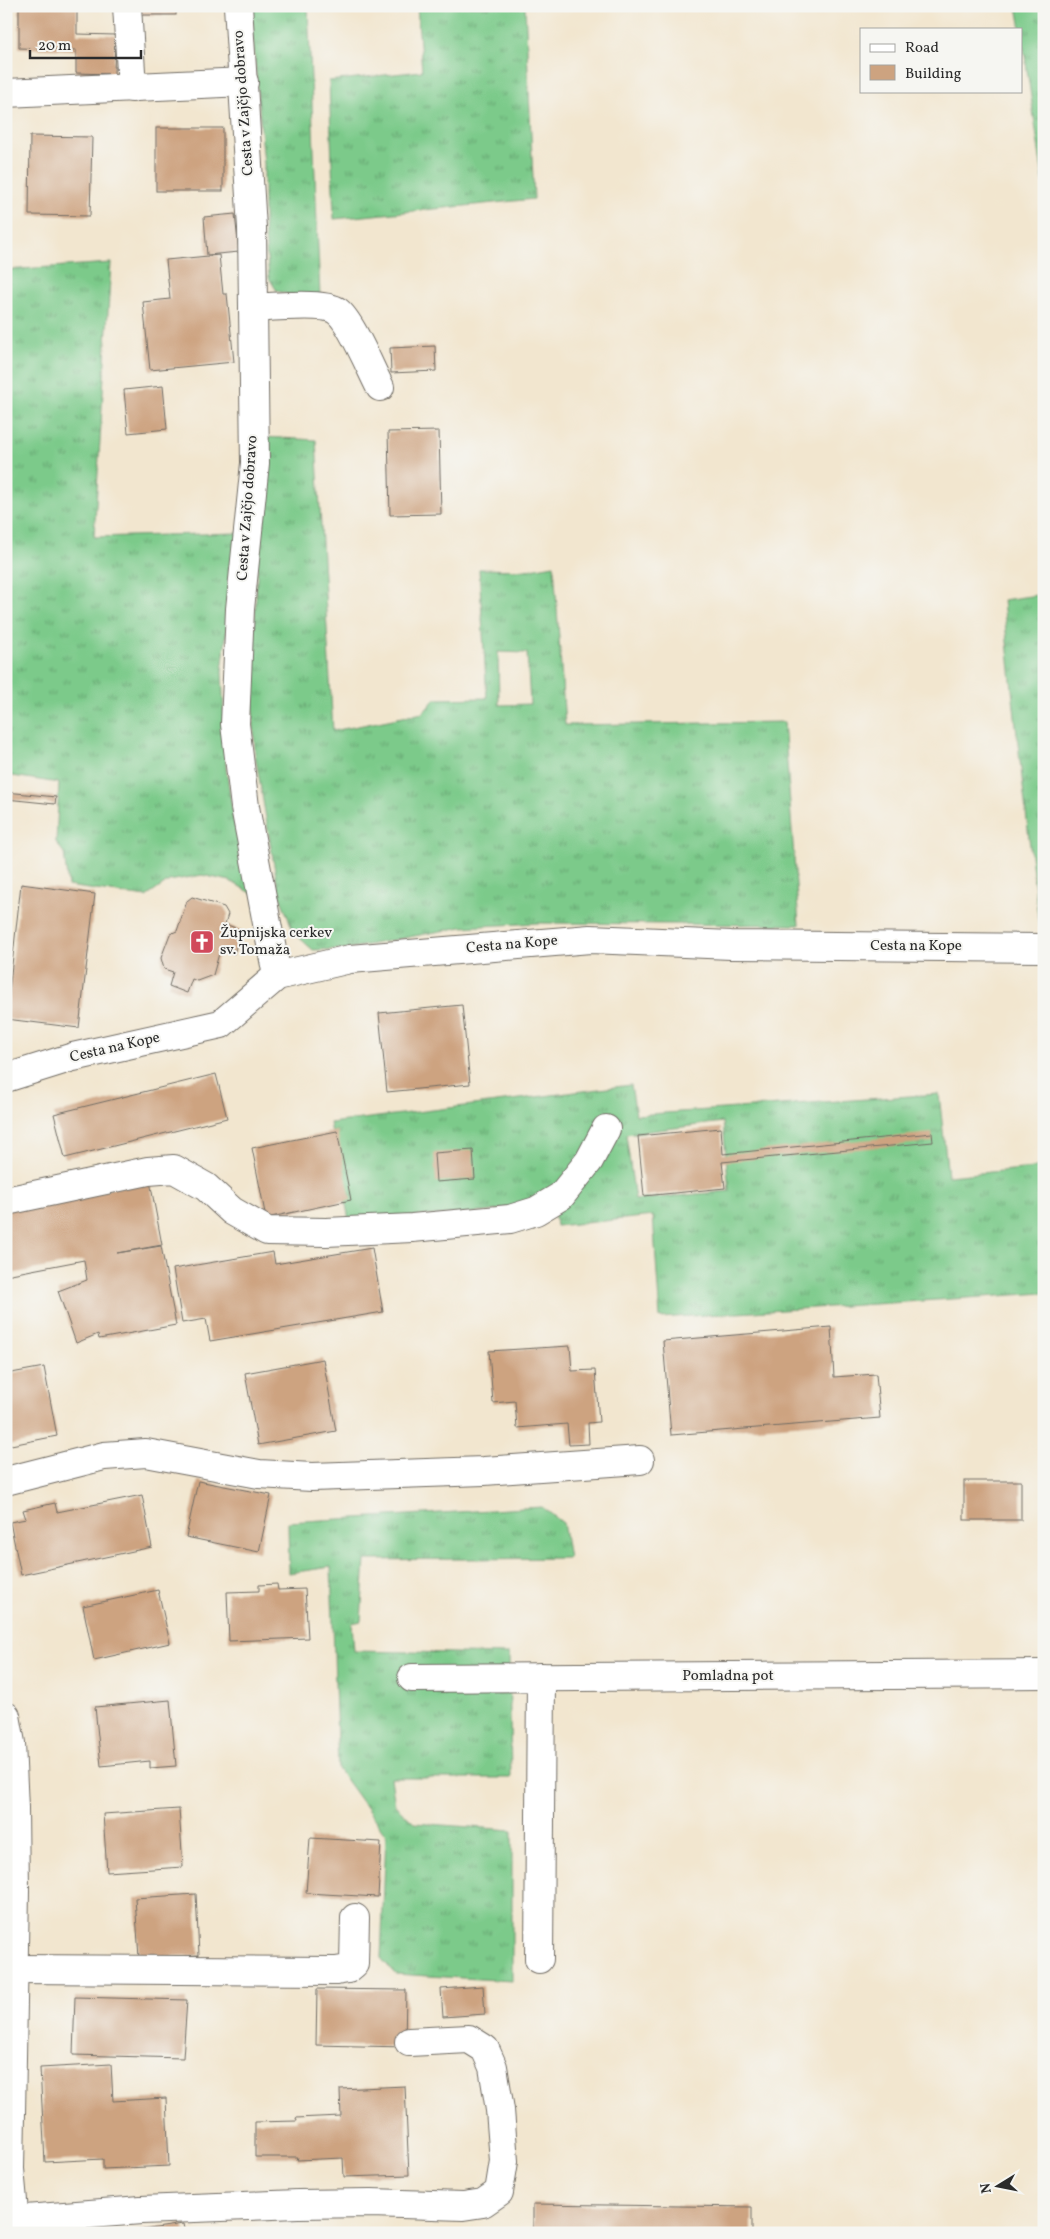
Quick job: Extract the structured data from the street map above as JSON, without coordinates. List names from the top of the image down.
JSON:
{
  "streets": {
    "street": ["Cesta v Zajčjo dobravo", "Cesta na Kope", "Pomladna pot"]
  },
  "crossings": [
    ["Cesta v Zajčjo dobravo", "Cesta na Kope"]
  ],
  "places": {
    "church": ["Župnijska cerkev sv. Tomaža"]
  },
  "legend": ["Road", "Building"],
  "scale_bar": "20 m",
  "north": "left"
}
